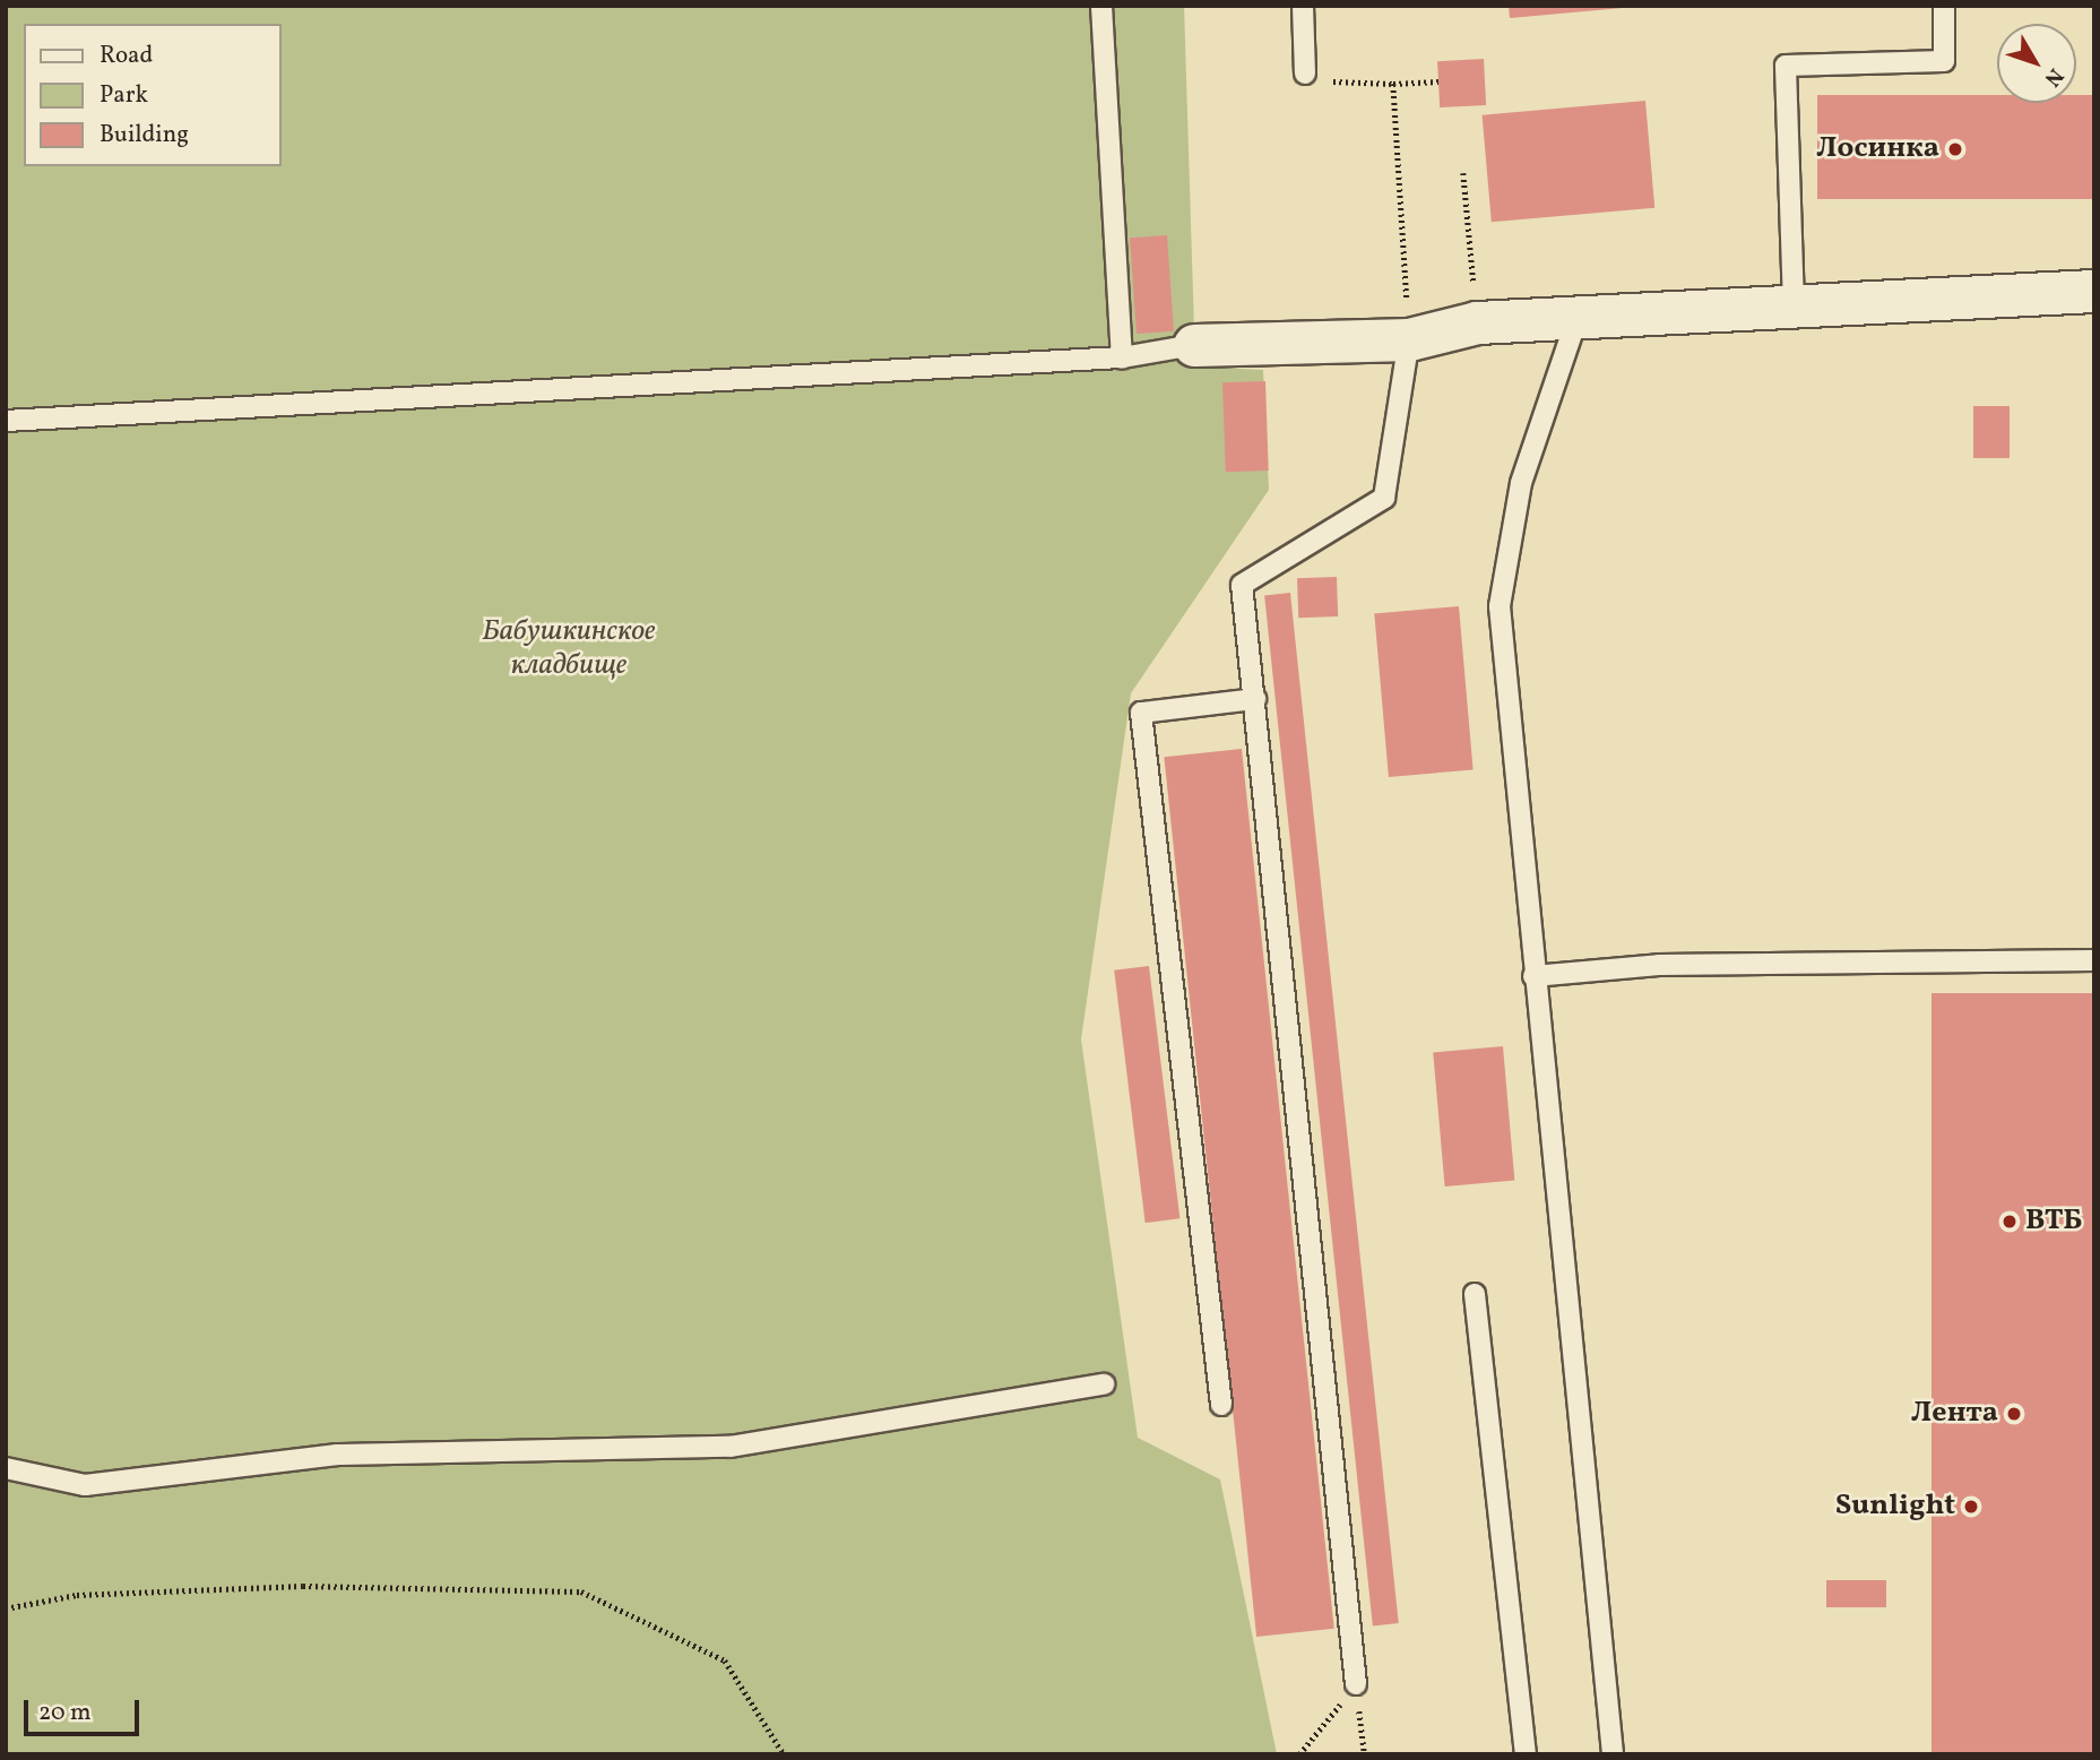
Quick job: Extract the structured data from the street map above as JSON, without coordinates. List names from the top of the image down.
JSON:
{
  "parks": ["Бабушкинское кладбище"],
  "places": [
    "Лосинка",
    "ВТБ",
    "Лента",
    "Sunlight"
  ],
  "legend": ["Road", "Park", "Building"],
  "scale_bar": "20 m",
  "north": "bottom right"
}
